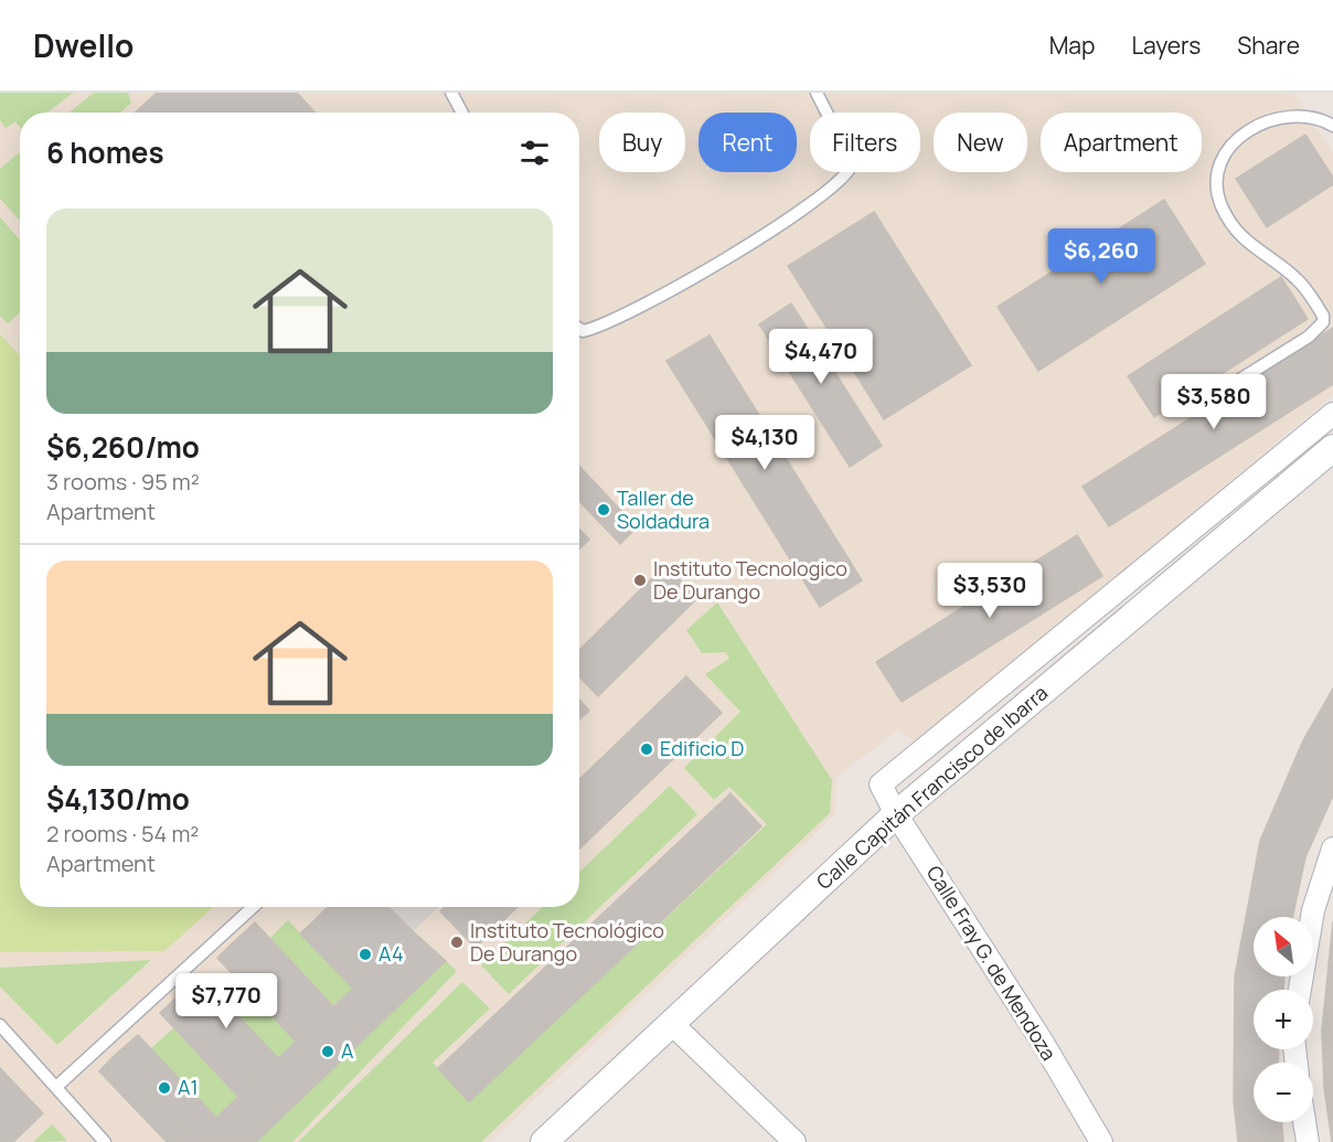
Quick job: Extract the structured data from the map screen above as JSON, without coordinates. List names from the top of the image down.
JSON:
{
  "streets": {
    "street": ["Calle Capitán Francisco de Ibarra", "Calle Fray G. de Mendoza"]
  },
  "crossings": [
    ["Calle Capitán Francisco de Ibarra", "Calle Fray G. de Mendoza"]
  ],
  "places": [
    "Taller de Soldadura",
    "Instituto Tecnologico De Durango",
    "Edificio D",
    "Instituto Tecnológico De Durango",
    "A4",
    "A",
    "A1"
  ],
  "north": "top left",
  "page": {
    "header": "Dwello",
    "nav": ["Map", "Layers", "Share"],
    "chip": [
      "Buy",
      "Rent",
      "Filters",
      "New",
      "Apartment"
    ],
    "heading": "6 homes",
    "list": [
      {
        "name": "$6,260/mo",
        "note": "3 rooms · 95 m² · Apartment"
      },
      {
        "name": "$4,130/mo",
        "note": "2 rooms · 54 m² · Apartment"
      }
    ],
    "price": [
      "$6,260",
      "$4,470",
      "$3,580",
      "$4,130",
      "$3,530",
      "$7,770"
    ],
    "map_buttons": ["+", "−"]
  }
}
